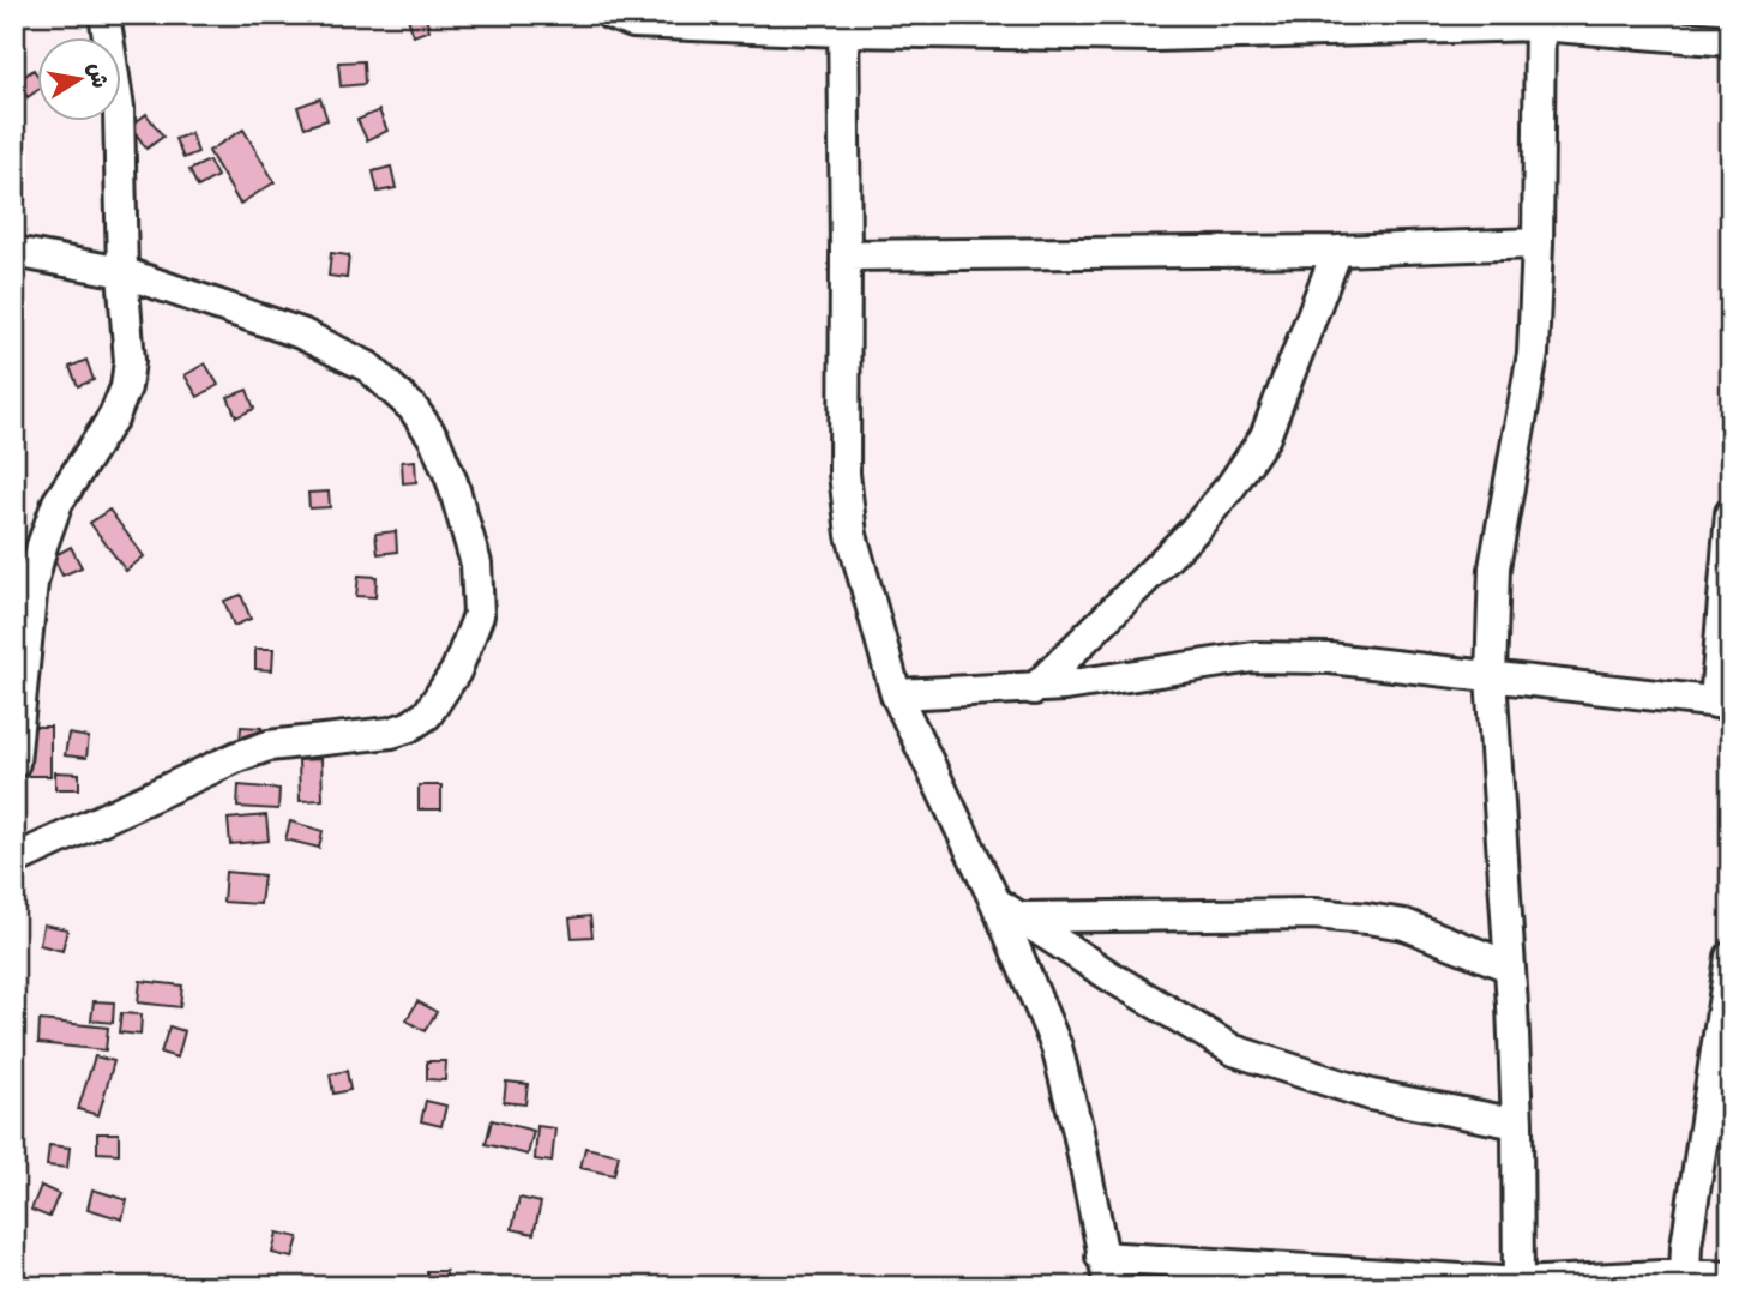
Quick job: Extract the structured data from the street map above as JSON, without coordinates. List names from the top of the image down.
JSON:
{
  "north": "right"
}
